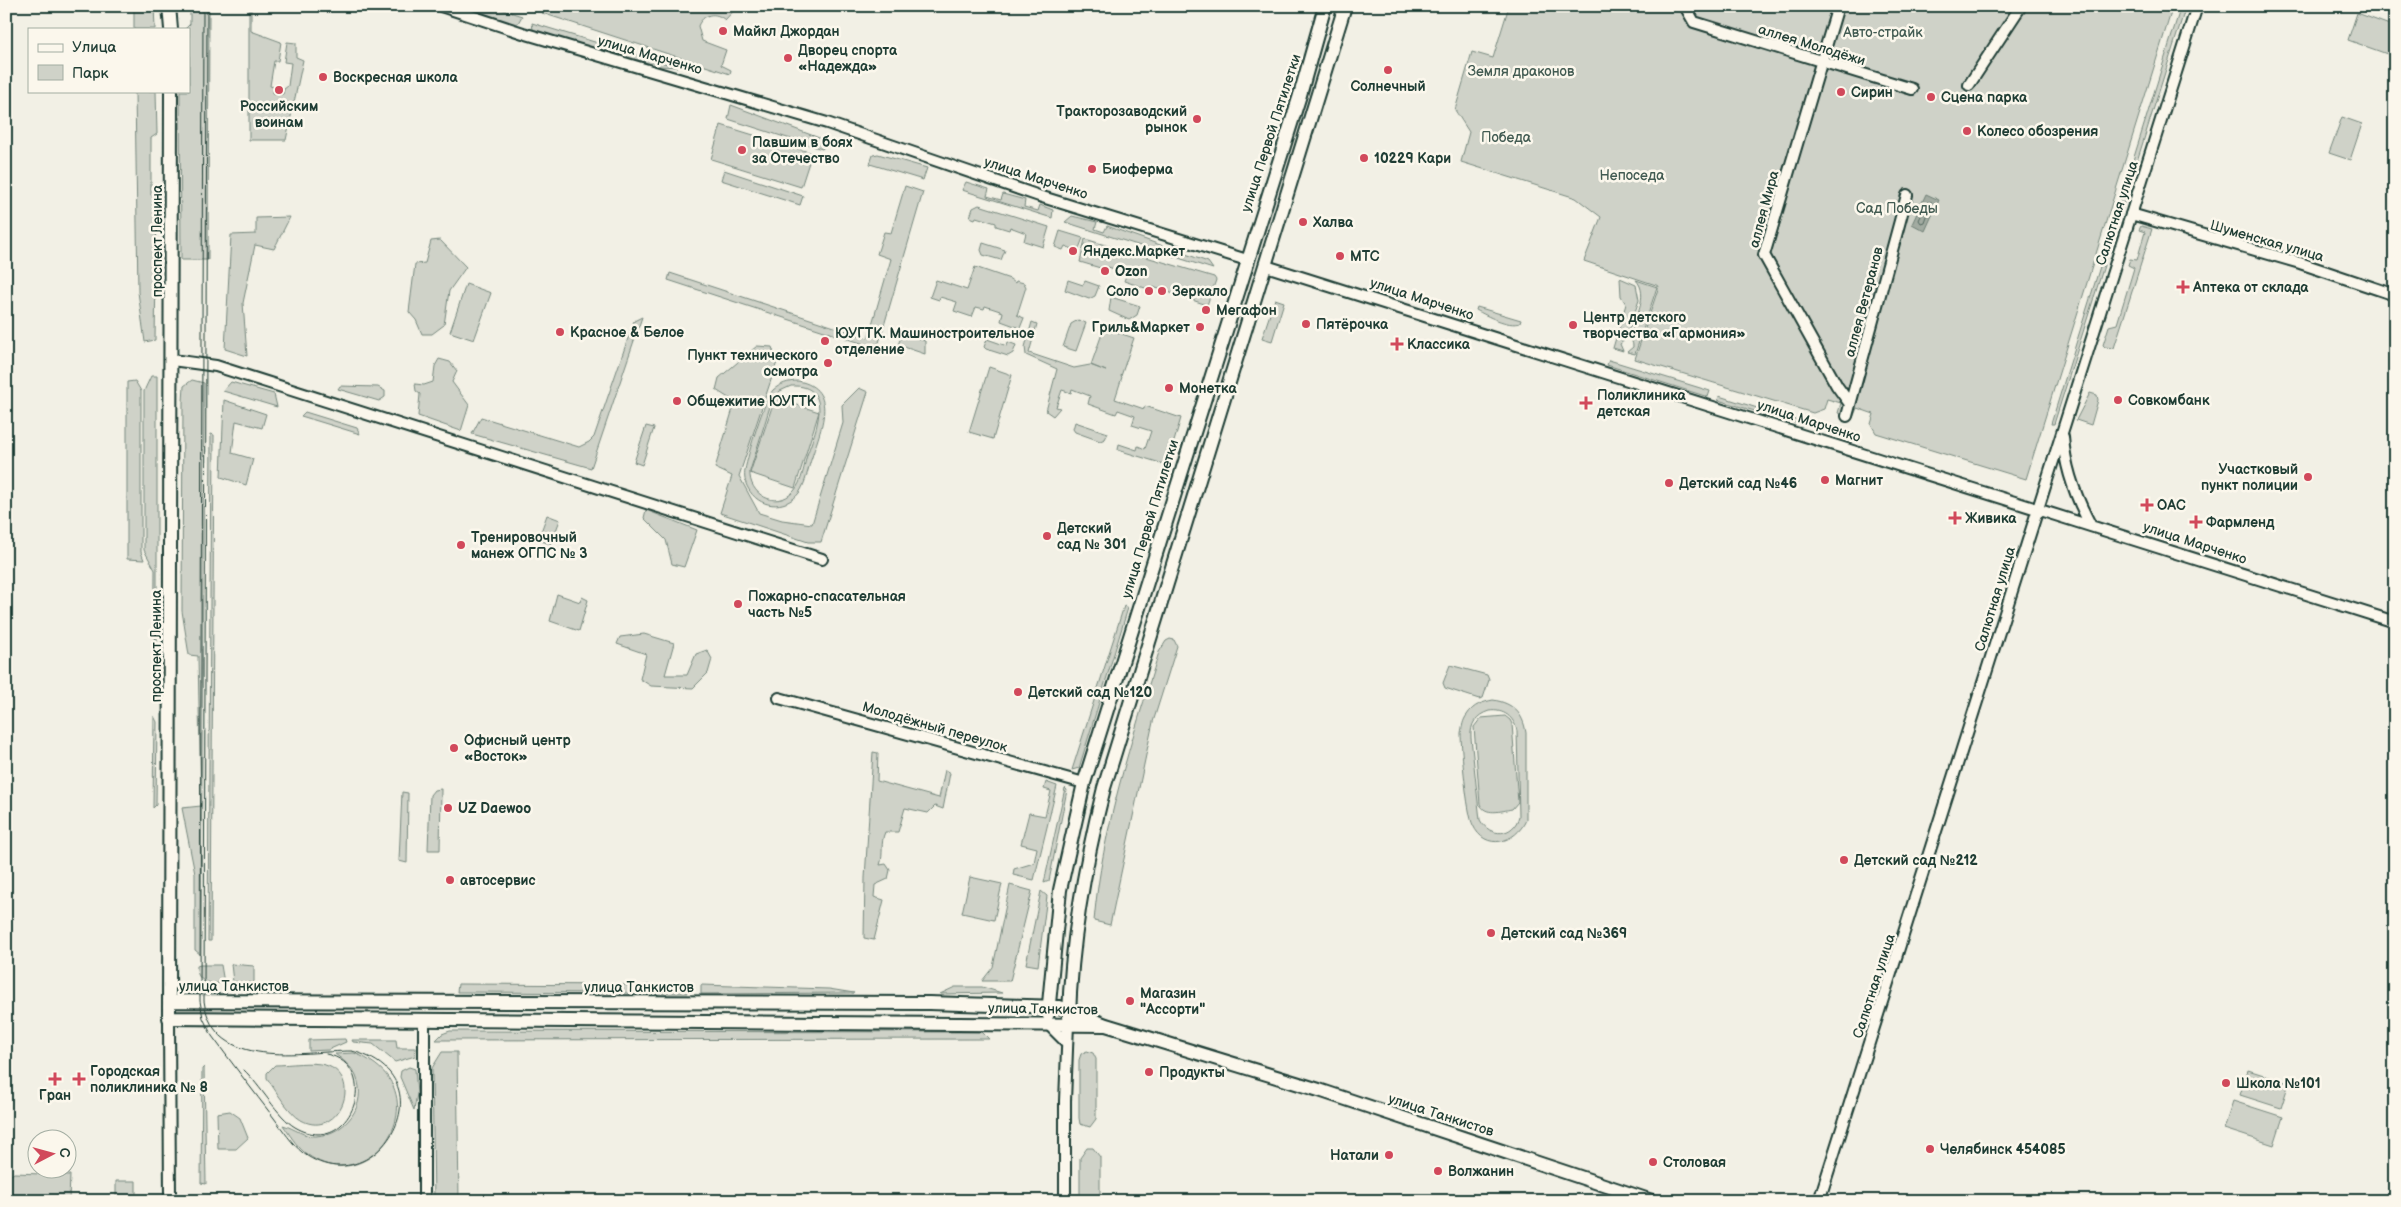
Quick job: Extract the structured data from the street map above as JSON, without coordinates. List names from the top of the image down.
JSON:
{
  "streets": {
    "main road": [
      "улица Марченко",
      "улица Первой Пятилетки",
      "проспект Ленина",
      "улица Танкистов"
    ],
    "street": [
      "аллея Молодёжи",
      "аллея Мира",
      "Салютная улица",
      "Шуменская улица",
      "аллея Ветеранов",
      "Молодёжный переулок"
    ]
  },
  "crossings": [
    ["аллея Молодёжи", "аллея Мира"],
    ["улица Марченко", "улица Первой Пятилетки"],
    ["улица Марченко", "Салютная улица"],
    ["улица Первой Пятилетки", "Молодёжный переулок"],
    ["улица Первой Пятилетки", "улица Танкистов"],
    ["аллея Мира", "аллея Ветеранов"],
    ["Салютная улица", "Шуменская улица"],
    ["проспект Ленина", "улица Танкистов"]
  ],
  "parks": [
    "Авто-страйк",
    "Земля драконов",
    "Победа",
    "Непоседа",
    "Сад Победы"
  ],
  "places": {
    "other": [
      "Майкл Джордан",
      "Дворец спорта «Надежда»",
      "Солнечный",
      "Воскресная школа",
      "Российским воинам",
      "Сирин",
      "Сцена парка",
      "Тракторозаводский рынок",
      "Колесо обозрения",
      "Павшим в боях за Отечество",
      "10229 Кари",
      "Биоферма",
      "Халва",
      "Яндекс.Маркет",
      "МТС",
      "Ozon",
      "Соло",
      "Зеркало",
      "Мегафон",
      "Пятёрочка",
      "Центр детского творчества «Гармония»",
      "Гриль&Маркет",
      "Красное & Белое",
      "ЮУГТК. Машиностроительное отделение",
      "Пункт технического осмотра",
      "Монетка",
      "Совкомбанк",
      "Общежитие ЮУГТК",
      "Участковый пункт полиции",
      "Магнит",
      "Детский сад №46",
      "Детский сад № 301",
      "Тренировочный манеж ОГПС № 3",
      "Пожарно-спасательная часть №5",
      "Детский сад №120",
      "Офисный центр «Восток»",
      "UZ Daewoo",
      "Детский сад №212",
      "автосервис",
      "Детский сад №369",
      "Магазин \"Ассорти\"",
      "Продукты",
      "Школа №101",
      "Челябинск 454085",
      "Натали",
      "Столовая",
      "Волжанин"
    ],
    "health": [
      "Аптека от склада",
      "Классика",
      "Поликлиника детская",
      "ОАС",
      "Живика",
      "Фармленд",
      "Гран",
      "Городская поликлиника № 8"
    ]
  },
  "legend": ["Улица", "Парк"],
  "north": "right"
}
